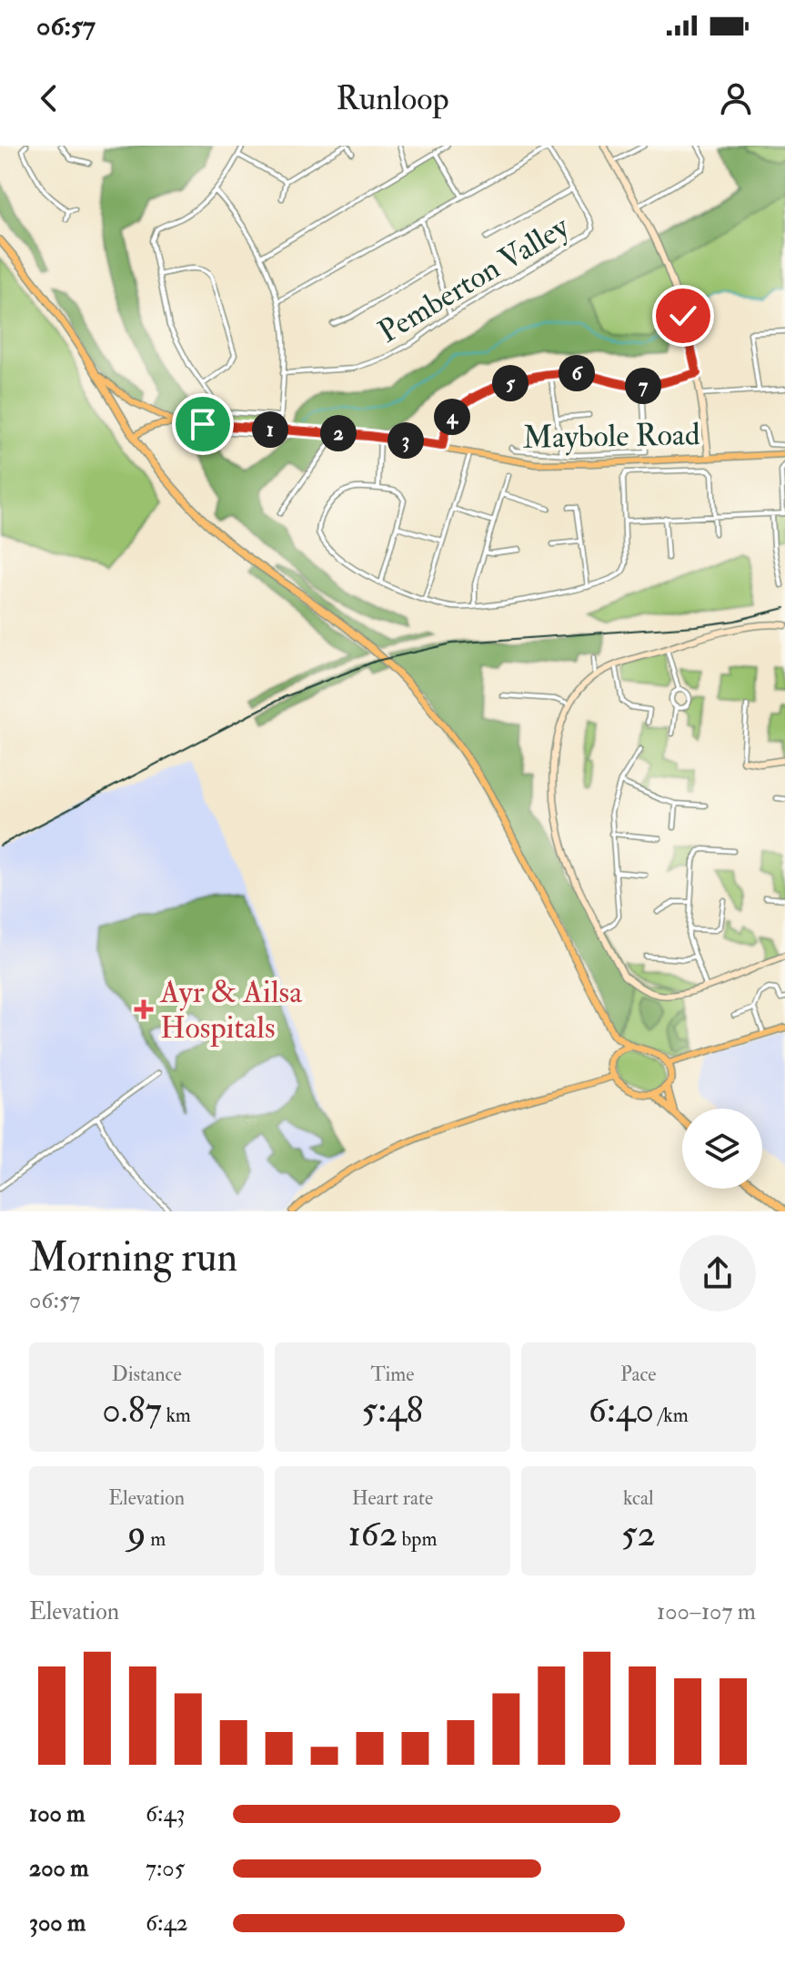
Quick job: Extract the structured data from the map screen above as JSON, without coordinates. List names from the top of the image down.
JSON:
{
  "streets": {
    "main road": ["Maybole Road"],
    "street": ["Pemberton Valley"]
  },
  "places": {
    "health": ["Ayr & Ailsa Hospitals"]
  },
  "page": {
    "status": "06:57",
    "header": "Runloop",
    "pins": [
      "6",
      "5",
      "7",
      "4",
      "1",
      "2",
      "3"
    ],
    "heading": ["Morning run", "06:57"],
    "stats": [
      ["Distance", "0.87 km"],
      ["Time", "5:48"],
      ["Pace", "6:40 /km"],
      ["Elevation", "9 m"],
      ["Heart rate", "162 bpm"],
      ["kcal", "52"]
    ],
    "chart": ["Elevation", "100–107 m"],
    "list": [
      {
        "name": "100 m",
        "note": "6:43"
      },
      {
        "name": "200 m",
        "note": "7:05"
      },
      {
        "name": "300 m",
        "note": "6:42"
      }
    ]
  }
}
